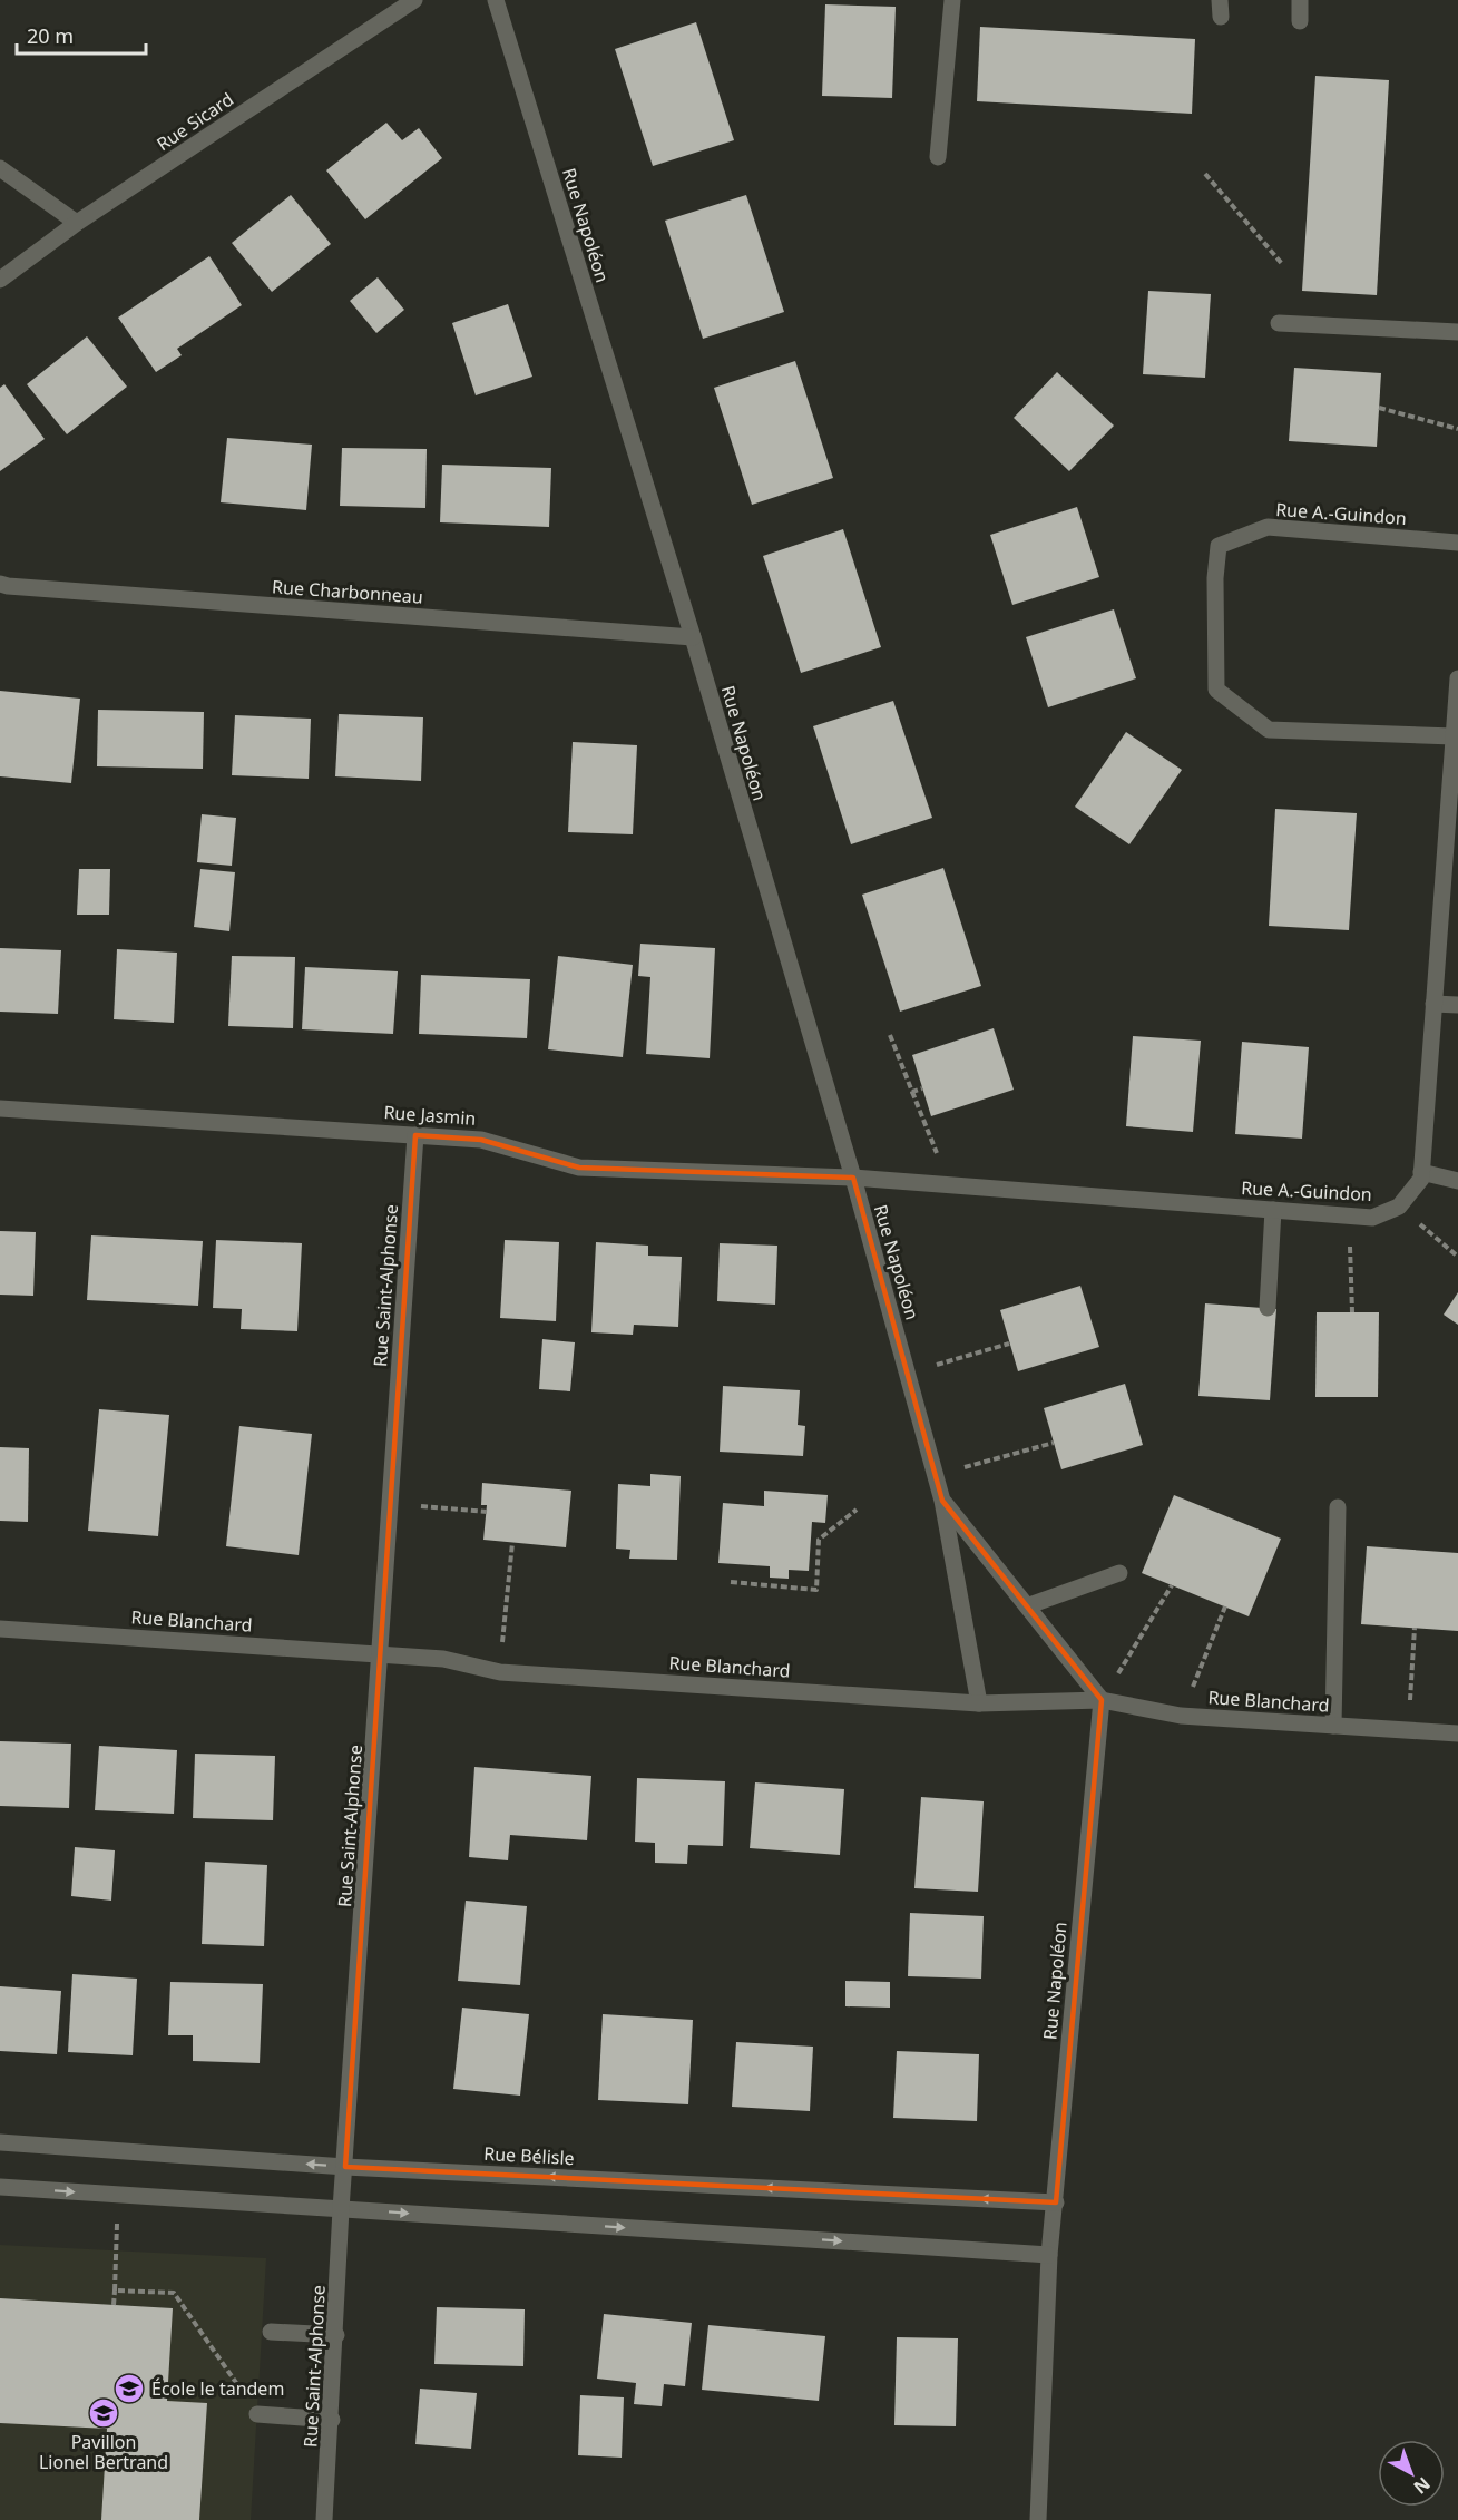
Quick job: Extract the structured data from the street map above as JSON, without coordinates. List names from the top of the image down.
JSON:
{
  "streets": {
    "street": [
      "Rue Sicard",
      "Rue Napoléon",
      "Rue A.-Guindon",
      "Rue Charbonneau",
      "Rue Jasmin",
      "Rue Saint-Alphonse",
      "Rue Blanchard",
      "Rue Bélisle"
    ]
  },
  "crossings": [
    ["Rue Napoléon", "Rue A.-Guindon"],
    ["Rue Napoléon", "Rue Charbonneau"],
    ["Rue Napoléon", "Rue Jasmin"],
    ["Rue Napoléon", "Rue Blanchard"],
    ["Rue Napoléon", "Rue Bélisle"],
    ["Rue A.-Guindon", "Rue Jasmin"],
    ["Rue Jasmin", "Rue Saint-Alphonse"],
    ["Rue Saint-Alphonse", "Rue Blanchard"],
    ["Rue Saint-Alphonse", "Rue Bélisle"]
  ],
  "places": {
    "school or university": ["École le tandem", "Pavillon Lionel Bertrand"]
  },
  "scale_bar": "20 m",
  "north": "bottom right"
}
